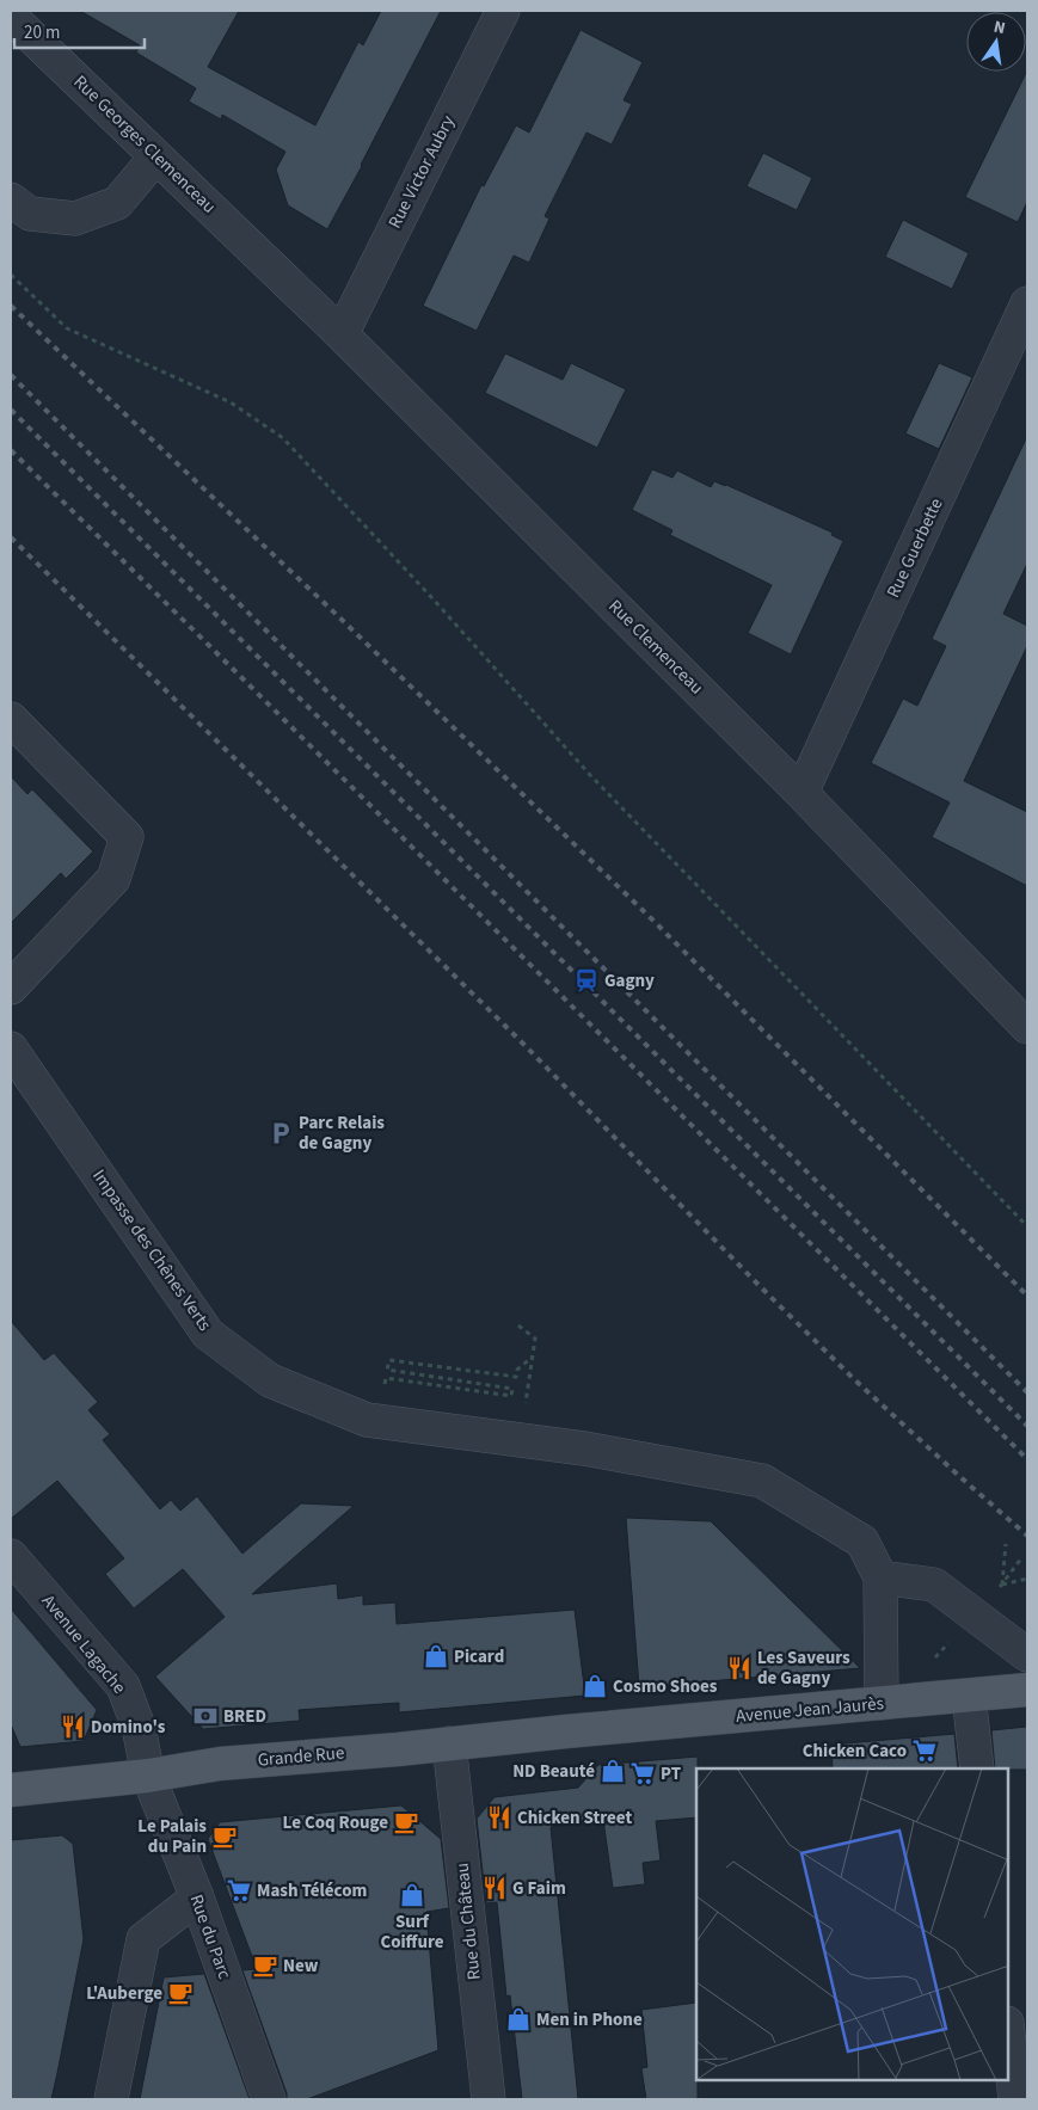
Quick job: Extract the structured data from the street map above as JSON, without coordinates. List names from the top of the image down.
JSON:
{
  "streets": {
    "main road": ["Avenue Jean Jaurès", "Grande Rue"],
    "street": [
      "Rue Georges Clemenceau",
      "Rue Victor Aubry",
      "Rue Guerbette",
      "Rue Clemenceau",
      "Impasse des Chênes Verts",
      "Avenue Lagache",
      "Rue du Château",
      "Rue du Parc"
    ]
  },
  "crossings": [
    ["Rue Georges Clemenceau", "Rue Clemenceau"],
    ["Rue Victor Aubry", "Rue Clemenceau"],
    ["Rue Guerbette", "Rue Clemenceau"],
    ["Avenue Lagache", "Grande Rue"],
    ["Avenue Lagache", "Rue du Parc"],
    ["Avenue Jean Jaurès", "Grande Rue"],
    ["Grande Rue", "Rue du Château"],
    ["Grande Rue", "Rue du Parc"]
  ],
  "places": {
    "station": ["Gagny"],
    "parking": ["Parc Relais de Gagny"],
    "shop": [
      "Picard",
      "Cosmo Shoes",
      "ND Beauté",
      "Surf Coiffure",
      "Men in Phone"
    ],
    "restaurant": [
      "Les Saveurs de Gagny",
      "Domino's",
      "Chicken Street",
      "G Faim"
    ],
    "bank": ["BRED"],
    "supermarket": ["Chicken Caco", "PT", "Mash Télécom"],
    "cafe": [
      "Le Coq Rouge",
      "Le Palais du Pain",
      "New",
      "L'Auberge"
    ]
  },
  "scale_bar": "20 m",
  "north": "top"
}
